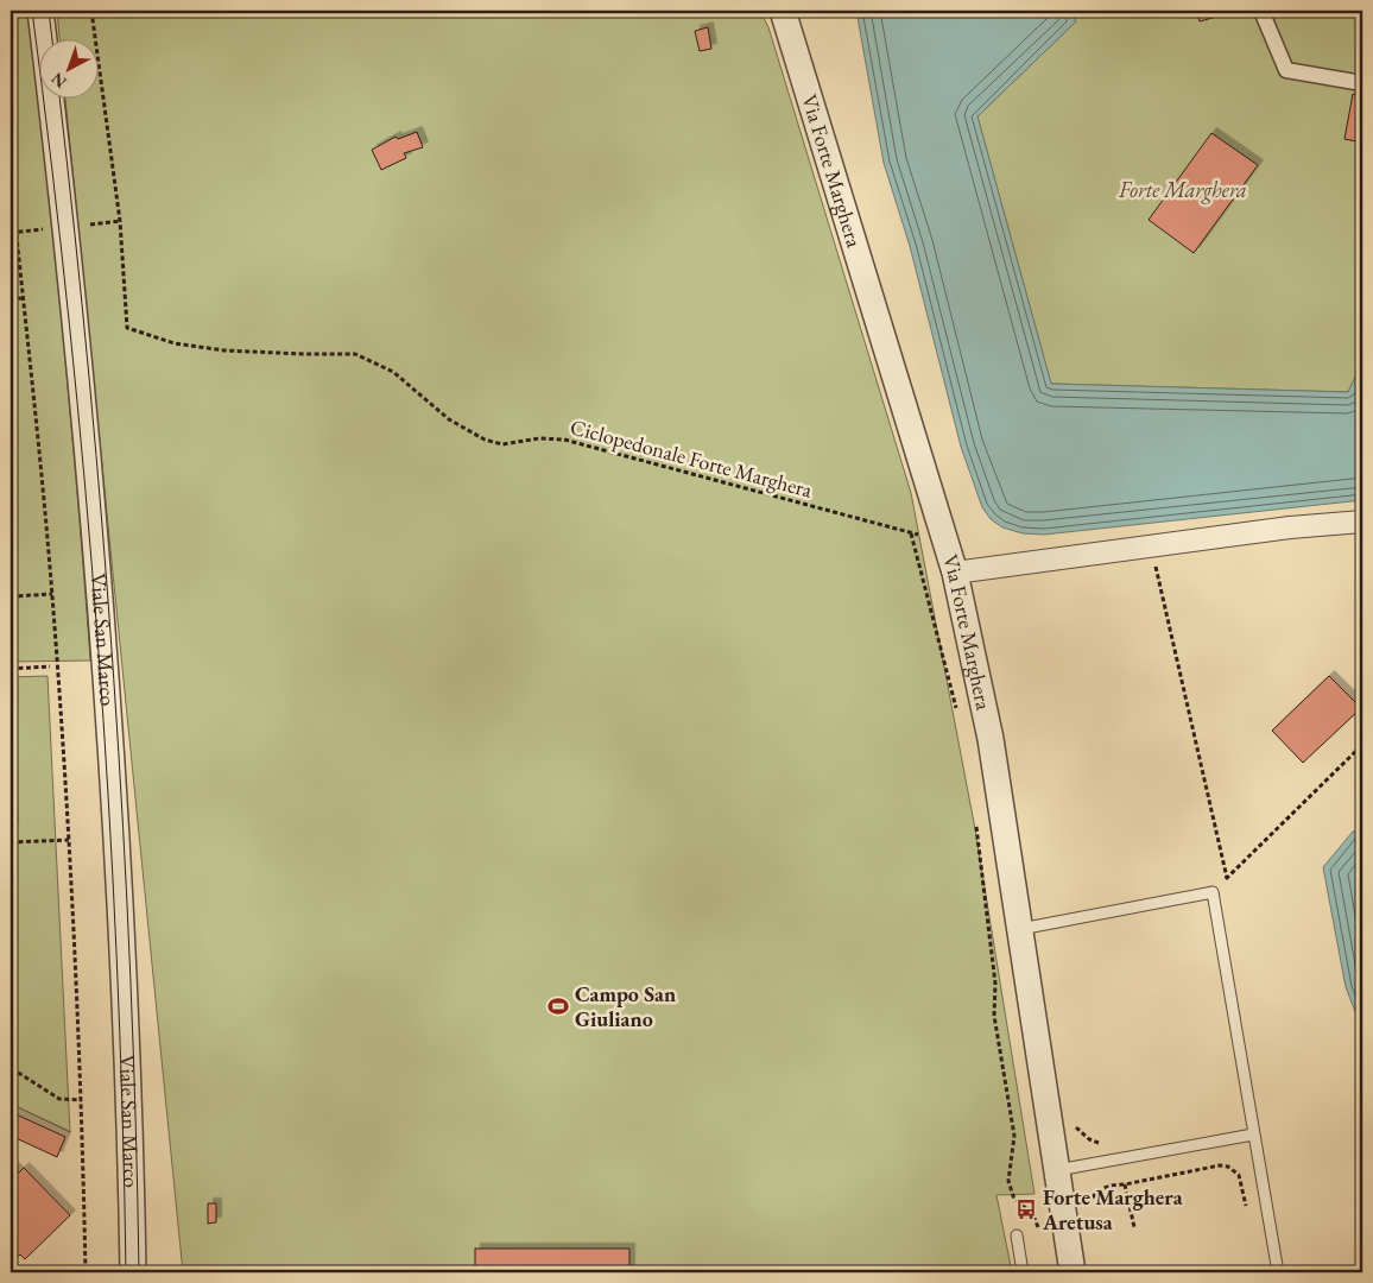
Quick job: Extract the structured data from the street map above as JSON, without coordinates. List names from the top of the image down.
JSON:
{
  "streets": {
    "street": ["Via Forte Marghera", "Viale San Marco"],
    "path": ["Ciclopedonale Forte Marghera"]
  },
  "parks": ["Forte Marghera"],
  "places": {
    "sports": ["Campo San Giuliano"],
    "bus stop": ["Forte Marghera Aretusa"]
  },
  "north": "bottom left"
}
